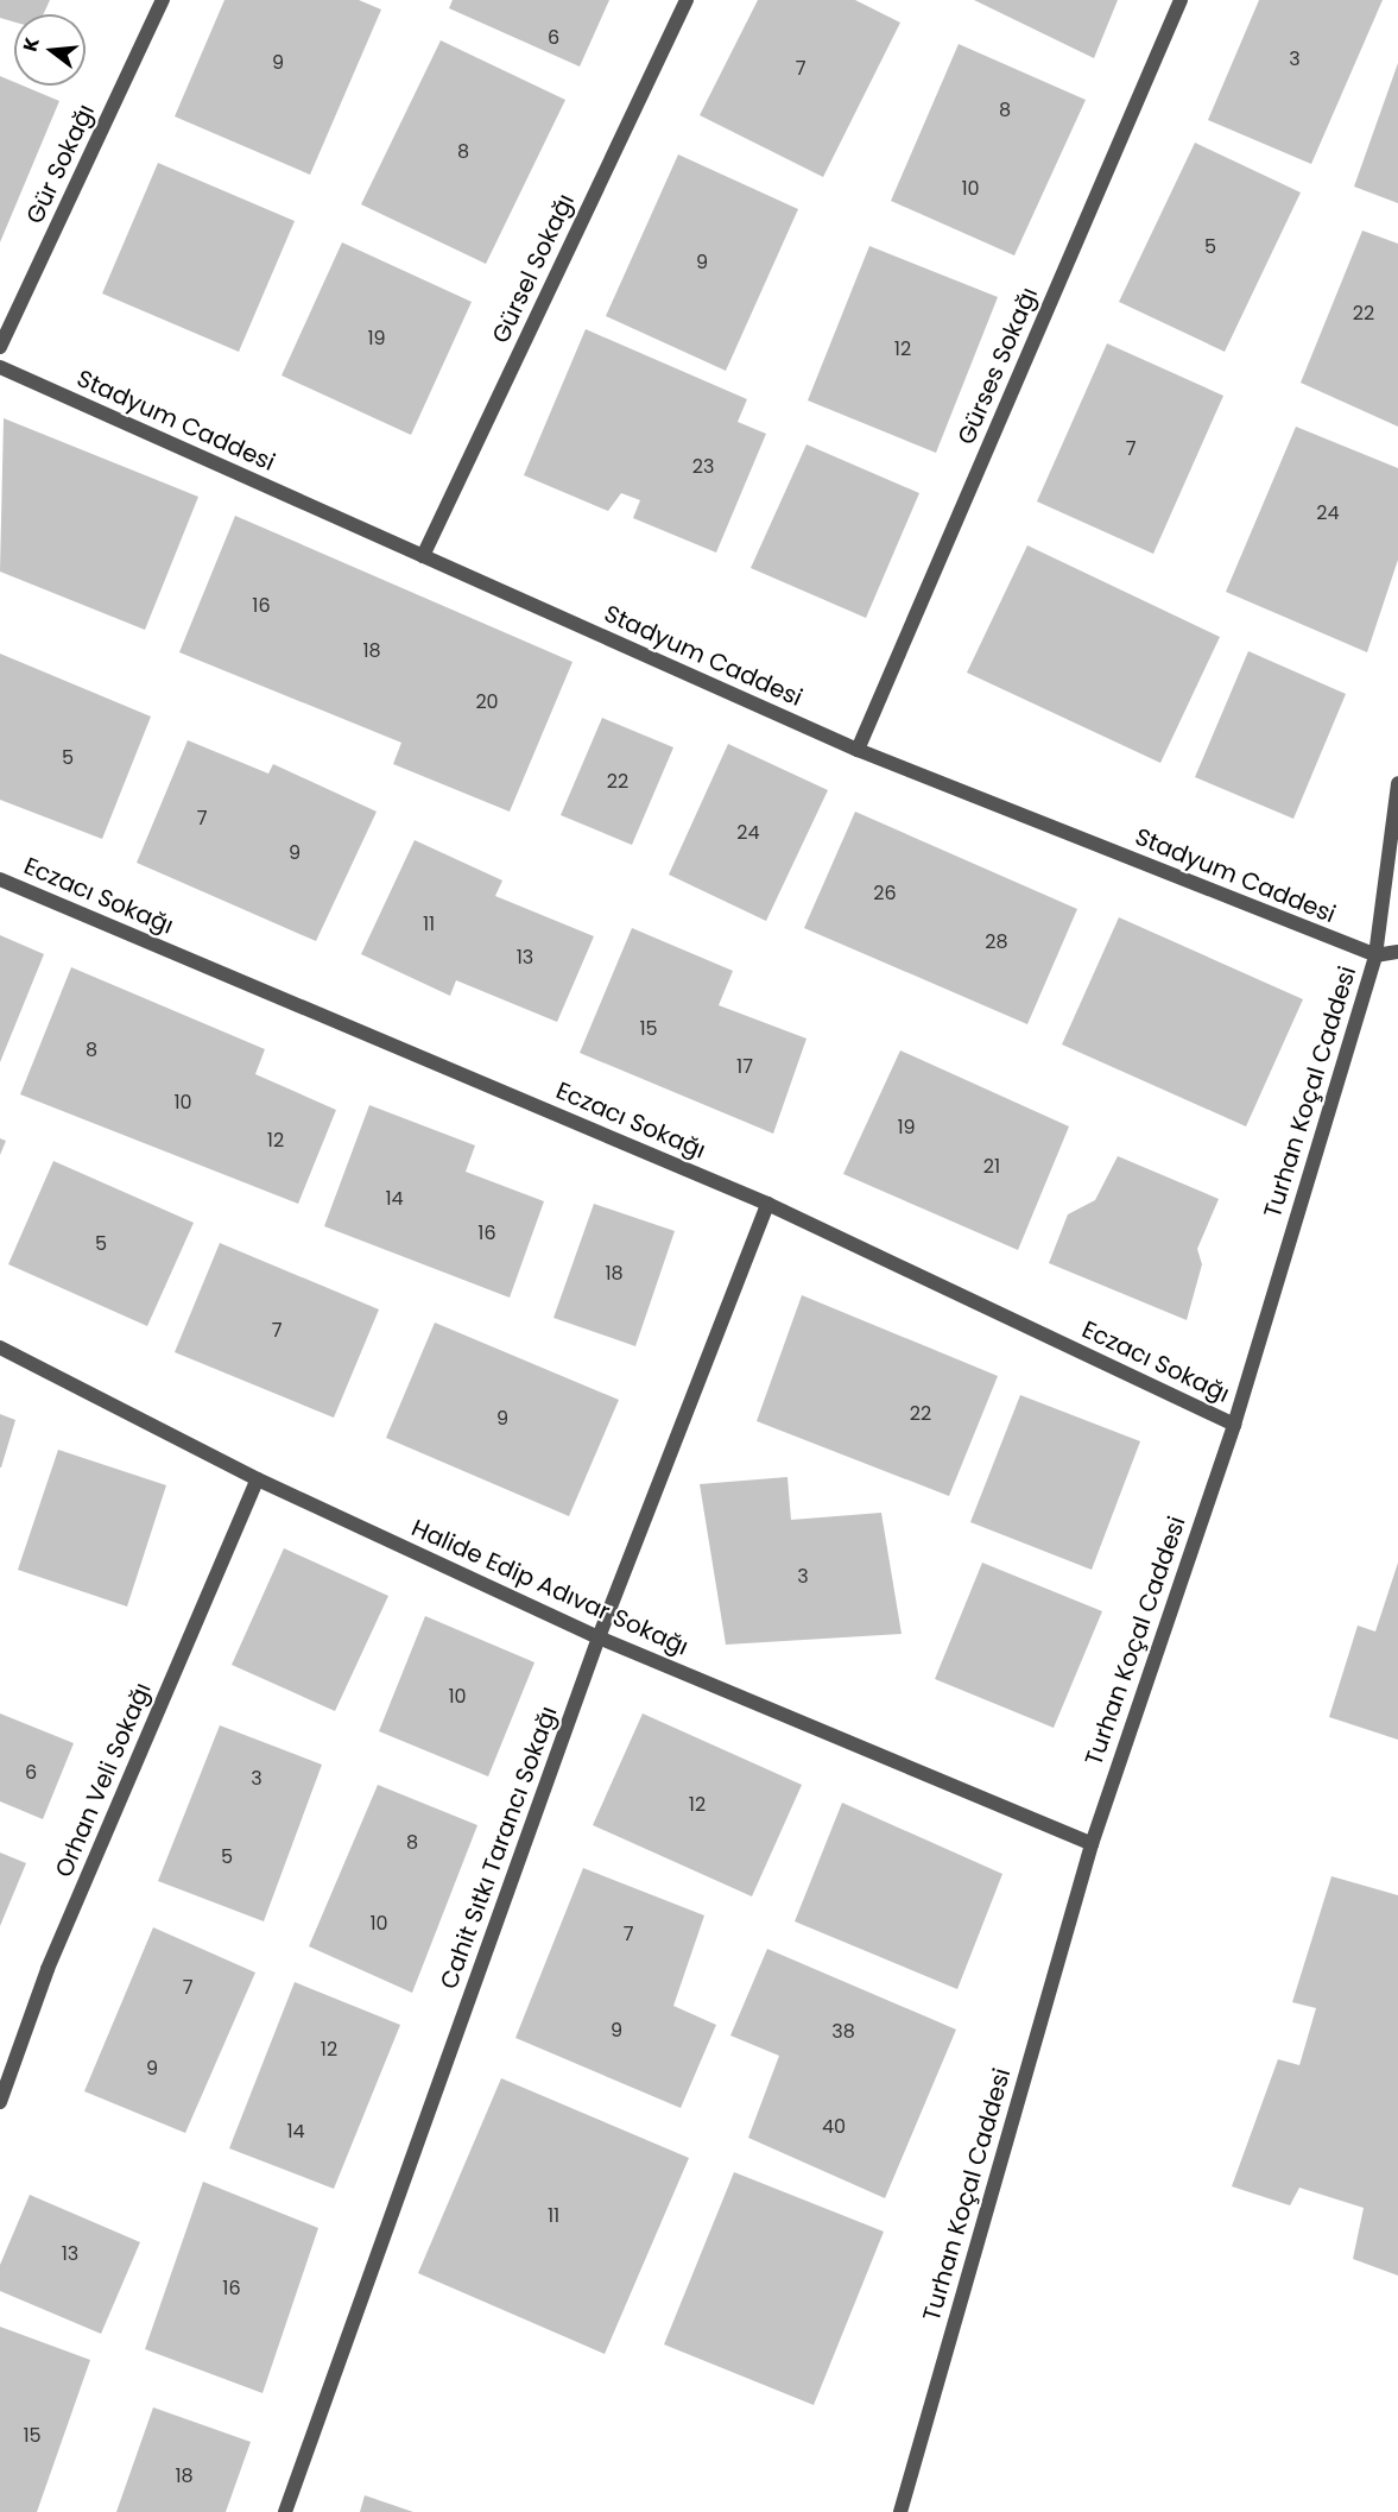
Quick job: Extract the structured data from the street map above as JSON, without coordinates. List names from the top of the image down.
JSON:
{
  "streets": {
    "street": [
      "Gür Sokağı",
      "Gürsel Sokağı",
      "Gürses Sokağı",
      "Stadyum Caddesi",
      "Eczacı Sokağı",
      "Turhan Koçal Caddesi",
      "Halide Edip Adıvar Sokağı",
      "Orhan Veli Sokağı",
      "Cahit Sıtkı Tarancı Sokağı"
    ]
  },
  "crossings": [
    ["Gürsel Sokağı", "Stadyum Caddesi"],
    ["Gürses Sokağı", "Stadyum Caddesi"],
    ["Stadyum Caddesi", "Turhan Koçal Caddesi"],
    ["Eczacı Sokağı", "Turhan Koçal Caddesi"],
    ["Eczacı Sokağı", "Cahit Sıtkı Tarancı Sokağı"],
    ["Turhan Koçal Caddesi", "Halide Edip Adıvar Sokağı"],
    ["Halide Edip Adıvar Sokağı", "Orhan Veli Sokağı"],
    ["Halide Edip Adıvar Sokağı", "Cahit Sıtkı Tarancı Sokağı"]
  ],
  "house_numbers": [
    "6",
    "3",
    "9",
    "7",
    "8",
    "8",
    "10",
    "5",
    "9",
    "22",
    "19",
    "12",
    "7",
    "23",
    "24",
    "16",
    "18",
    "20",
    "5",
    "22",
    "7",
    "24",
    "9",
    "26",
    "11",
    "28",
    "13",
    "15",
    "8",
    "17",
    "10",
    "19",
    "12",
    "21",
    "14",
    "16",
    "5",
    "18",
    "7",
    "22",
    "9",
    "3",
    "10",
    "6",
    "3",
    "12",
    "8",
    "5",
    "10",
    "7",
    "7",
    "9",
    "38",
    "12",
    "9",
    "40",
    "14",
    "11",
    "13",
    "16",
    "15",
    "18"
  ],
  "north": "left"
}
